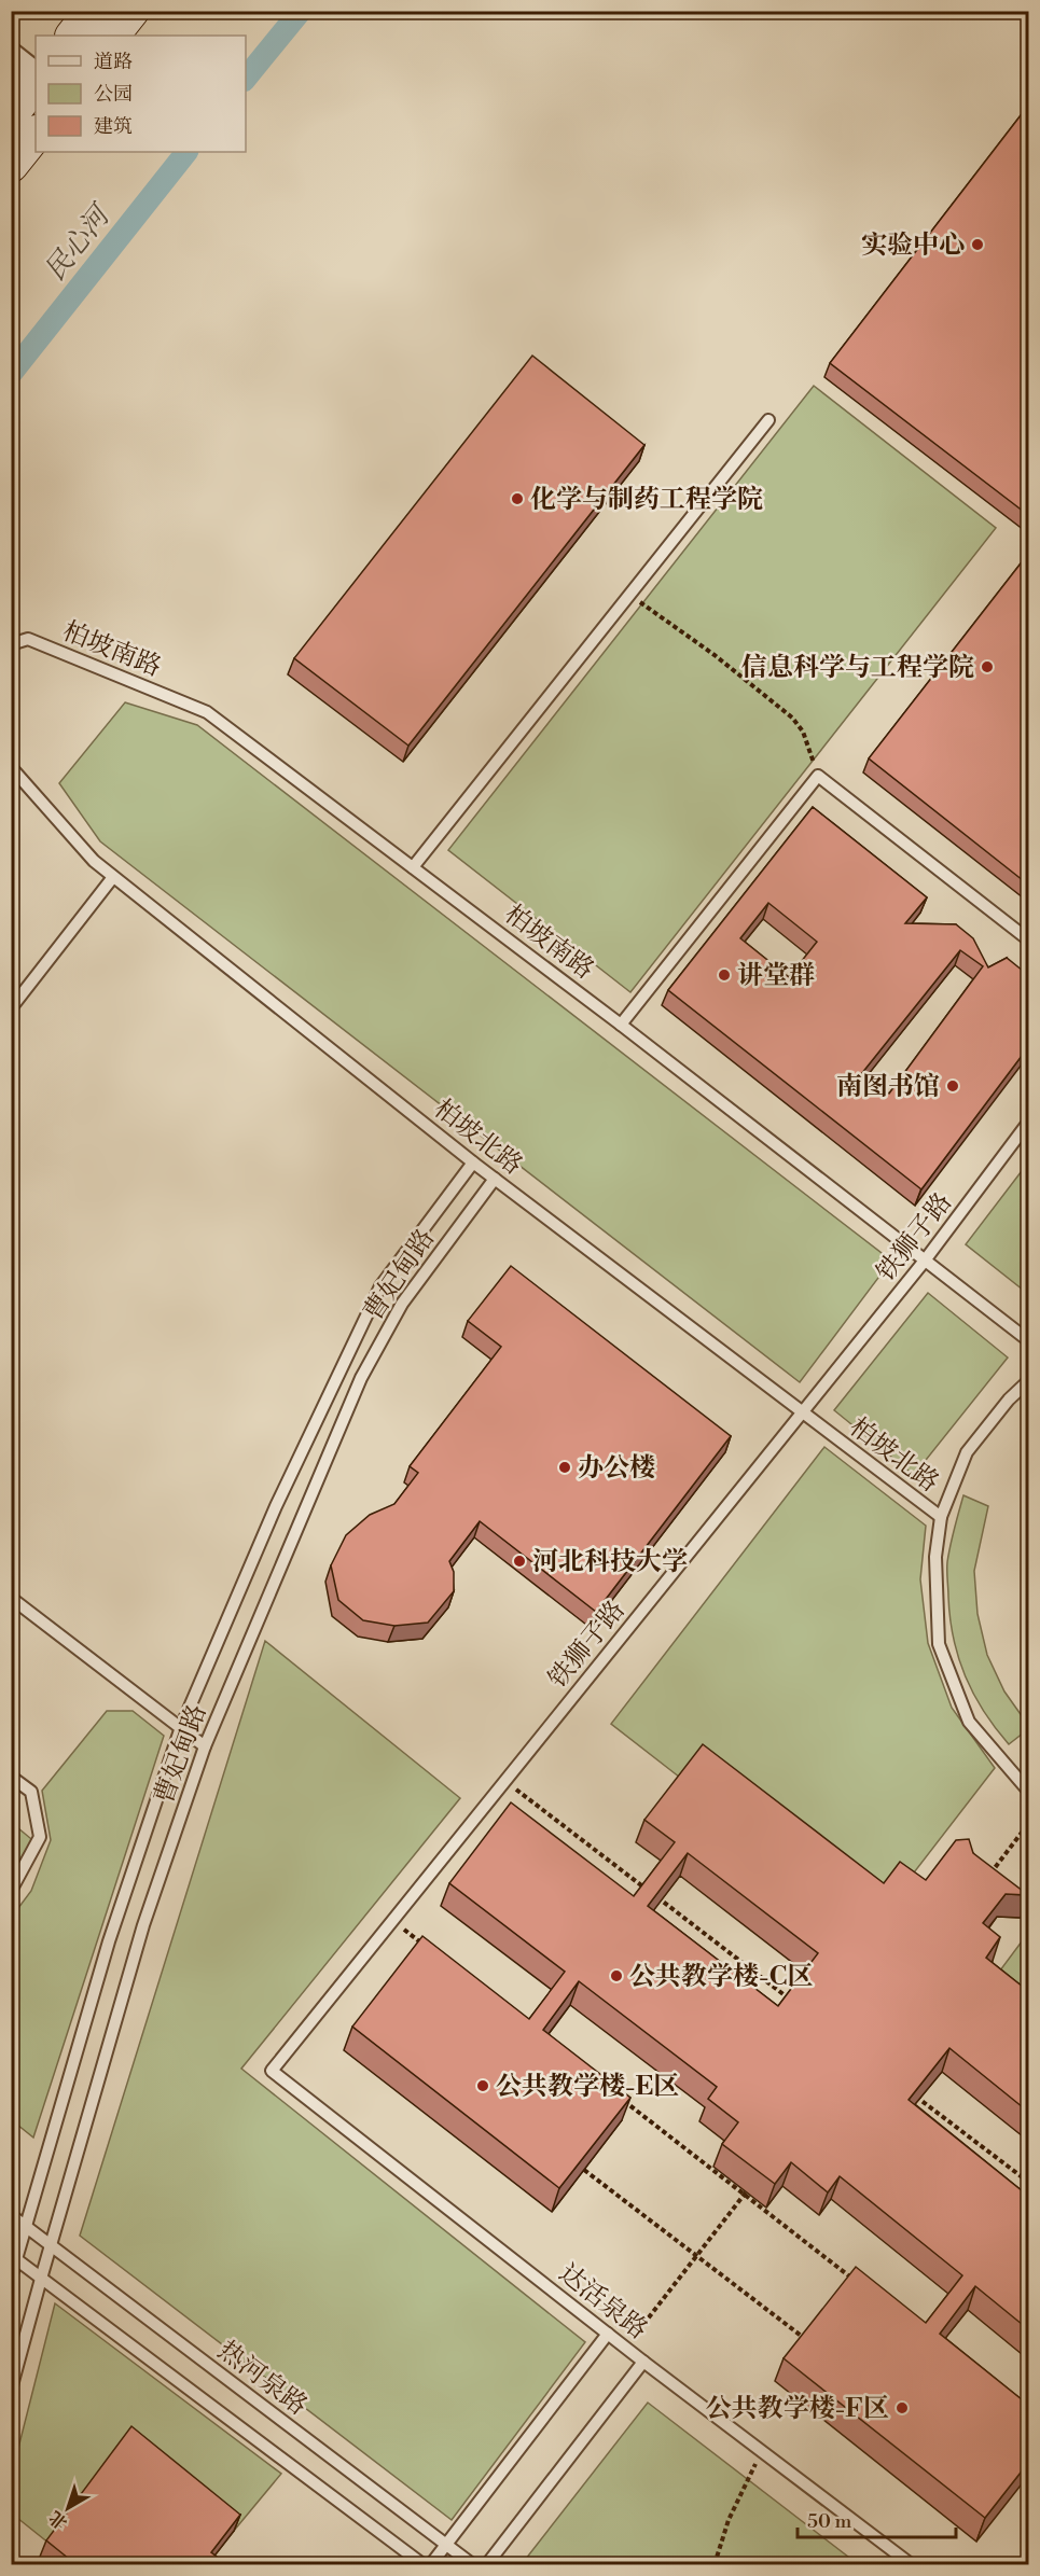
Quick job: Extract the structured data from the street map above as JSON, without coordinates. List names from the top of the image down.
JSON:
{
  "streets": {
    "lane": [
      "柏坡南路",
      "柏坡北路",
      "铁狮子路",
      "曹妃甸路",
      "达活泉路",
      "热河泉路"
    ]
  },
  "crossings": [
    ["柏坡南路", "铁狮子路"],
    ["柏坡北路", "铁狮子路"],
    ["柏坡北路", "曹妃甸路"],
    ["铁狮子路", "达活泉路"],
    ["曹妃甸路", "热河泉路"]
  ],
  "water": ["民心河"],
  "places": [
    "实验中心",
    "化学与制药工程学院",
    "信息科学与工程学院",
    "讲堂群",
    "南图书馆",
    "办公楼",
    "河北科技大学",
    "公共教学楼-C区",
    "公共教学楼-E区",
    "公共教学楼-F区"
  ],
  "legend": ["道路", "公园", "建筑"],
  "scale_bar": "50 m",
  "north": "bottom left"
}
